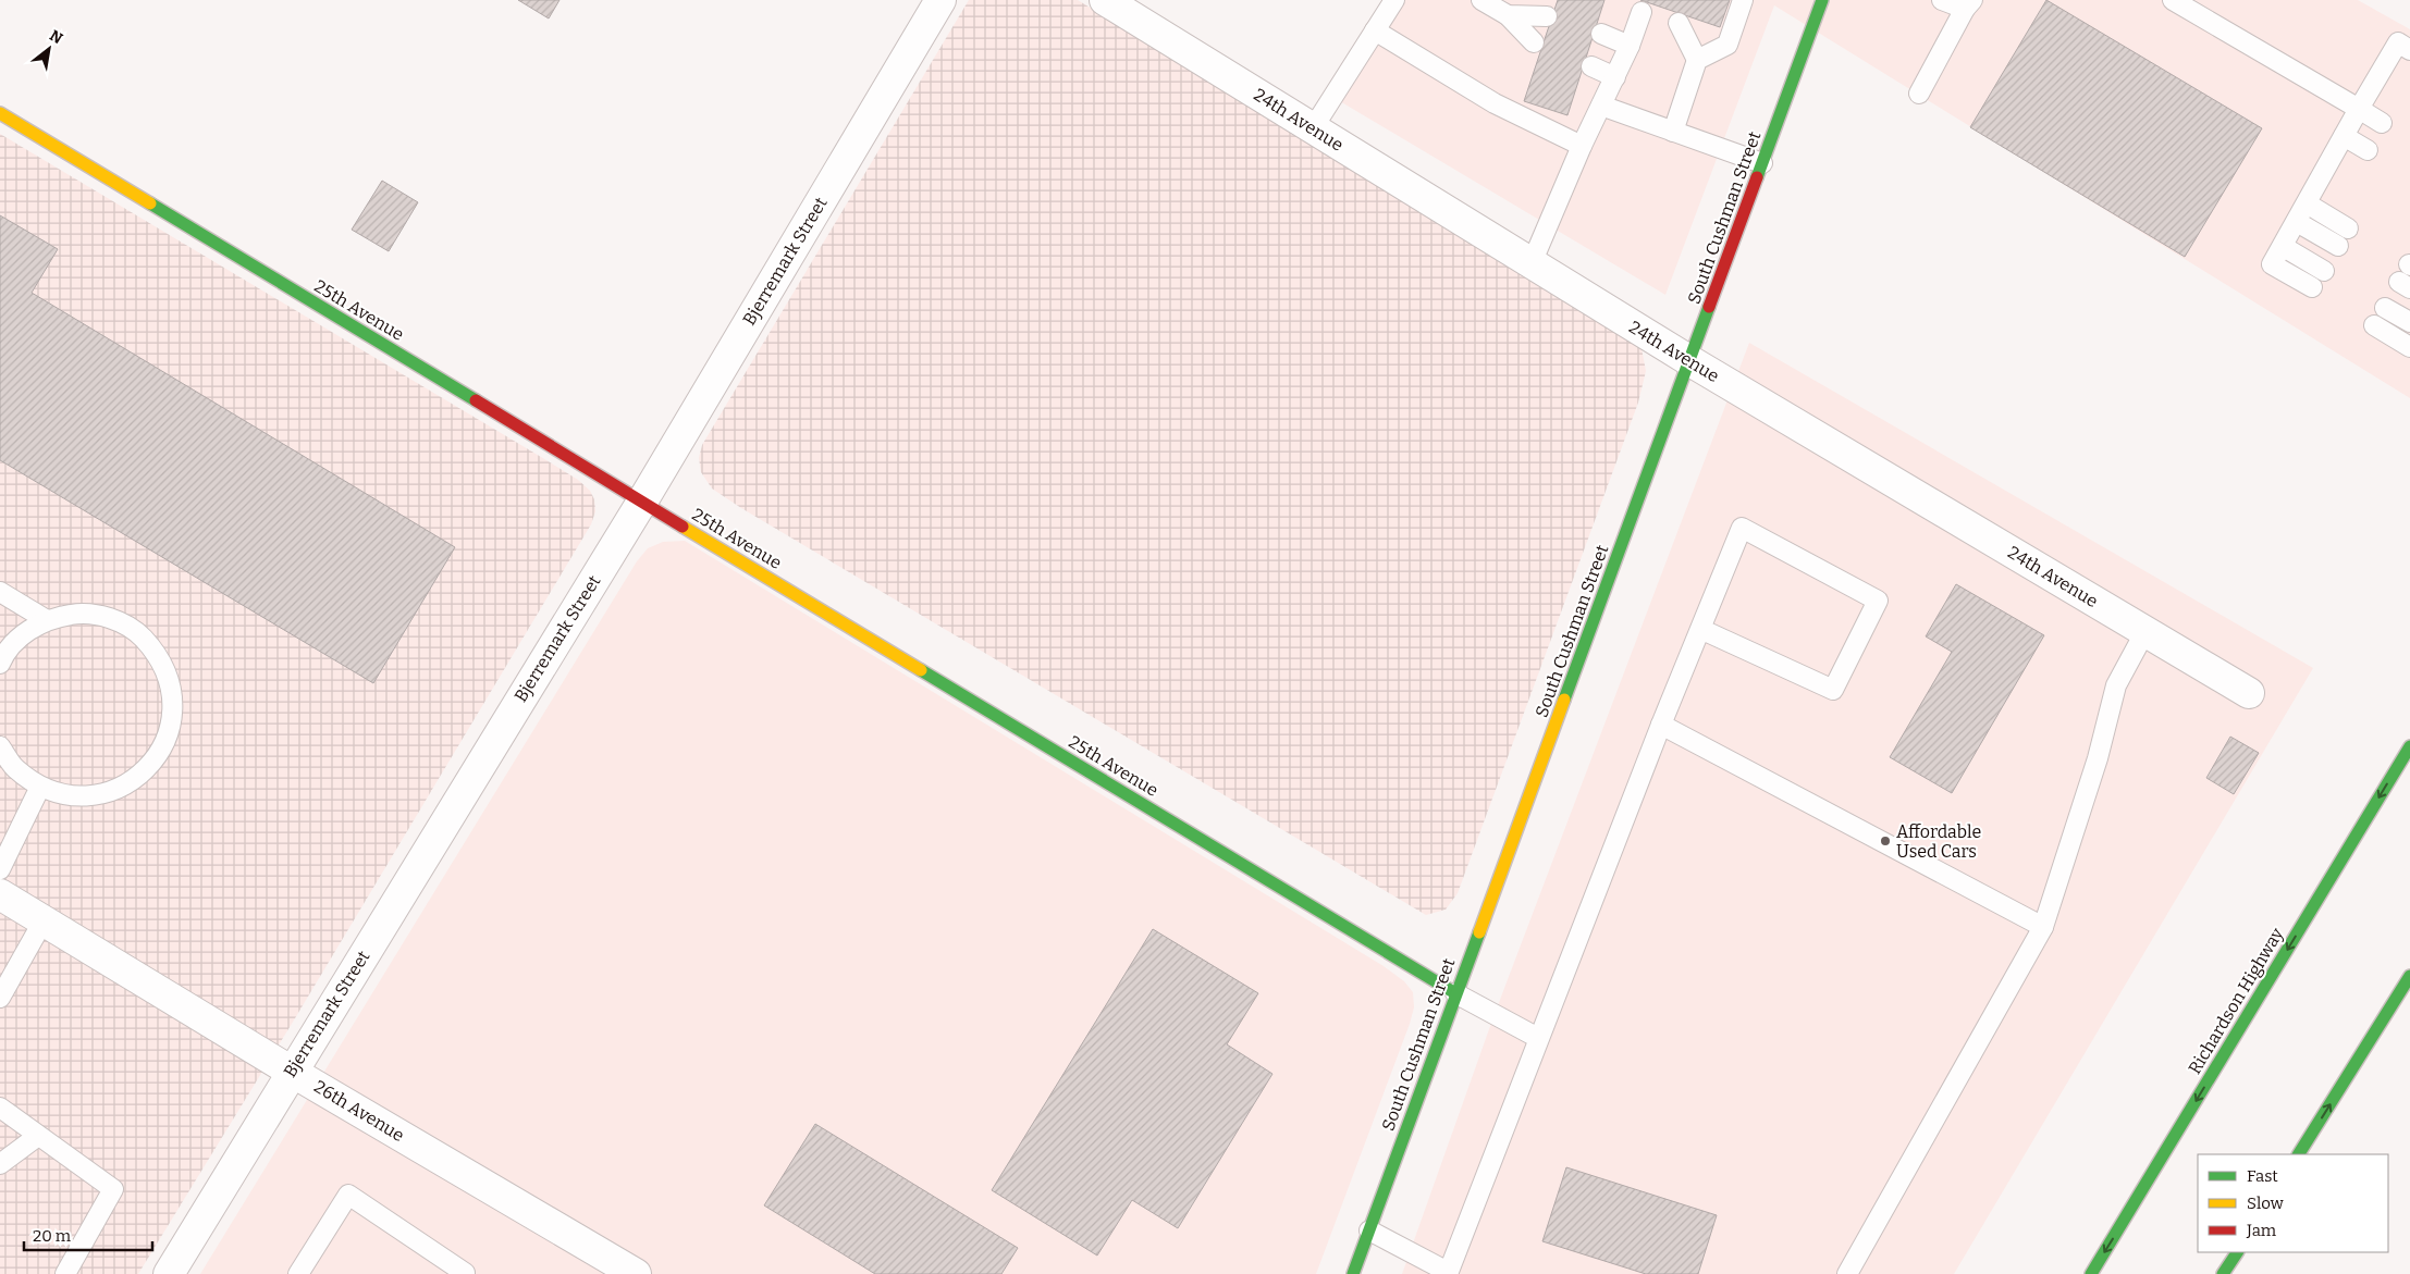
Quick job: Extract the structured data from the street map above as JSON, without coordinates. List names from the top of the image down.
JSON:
{
  "streets": {
    "main road": ["South Cushman Street", "25th Avenue", "Richardson Highway"],
    "street": ["24th Avenue", "Bjerremark Street", "26th Avenue"]
  },
  "crossings": [
    ["24th Avenue", "South Cushman Street"],
    ["South Cushman Street", "25th Avenue"],
    ["Bjerremark Street", "25th Avenue"],
    ["Bjerremark Street", "26th Avenue"]
  ],
  "one_way": ["Richardson Highway"],
  "places": ["Affordable Used Cars"],
  "legend": ["Fast", "Slow", "Jam"],
  "scale_bar": "20 m",
  "north": "top right"
}
